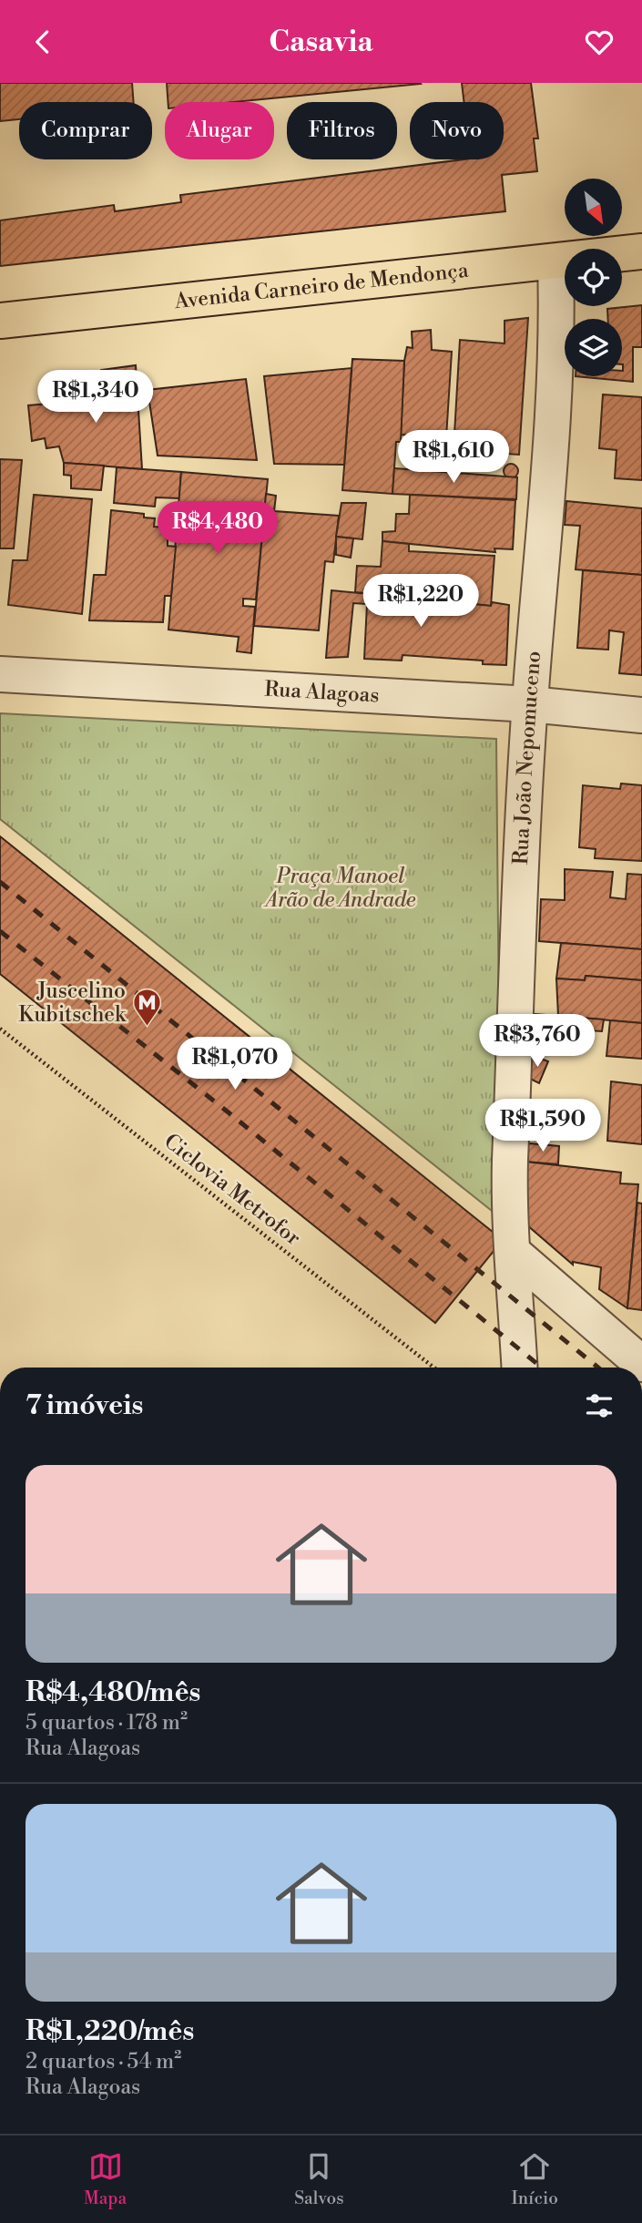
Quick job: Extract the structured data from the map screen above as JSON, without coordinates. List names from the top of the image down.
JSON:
{
  "streets": {
    "main road": ["Avenida Carneiro de Mendonça"],
    "street": ["Rua Alagoas", "Rua João Nepomuceno"],
    "path": ["Ciclovia Metrofor"]
  },
  "crossings": [
    ["Avenida Carneiro de Mendonça", "Rua João Nepomuceno"],
    ["Rua Alagoas", "Rua João Nepomuceno"]
  ],
  "parks": ["Praça Manoel Arão de Andrade"],
  "places": {
    "metro station": ["Juscelino Kubitschek"]
  },
  "north": "bottom right",
  "page": {
    "header": "Casavia",
    "chip": [
      "Comprar",
      "Alugar",
      "Filtros",
      "Novo"
    ],
    "price": [
      "R$1,340",
      "R$1,610",
      "R$4,480",
      "R$1,220",
      "R$3,760",
      "R$1,070",
      "R$1,590"
    ],
    "heading": "7 imóveis",
    "list": [
      {
        "name": "R$4,480/mês",
        "note": "5 quartos · 178 m² · Rua Alagoas"
      },
      {
        "name": "R$1,220/mês",
        "note": "2 quartos · 54 m² · Rua Alagoas"
      }
    ],
    "tabs": ["Mapa", "Salvos", "Início"]
  }
}
